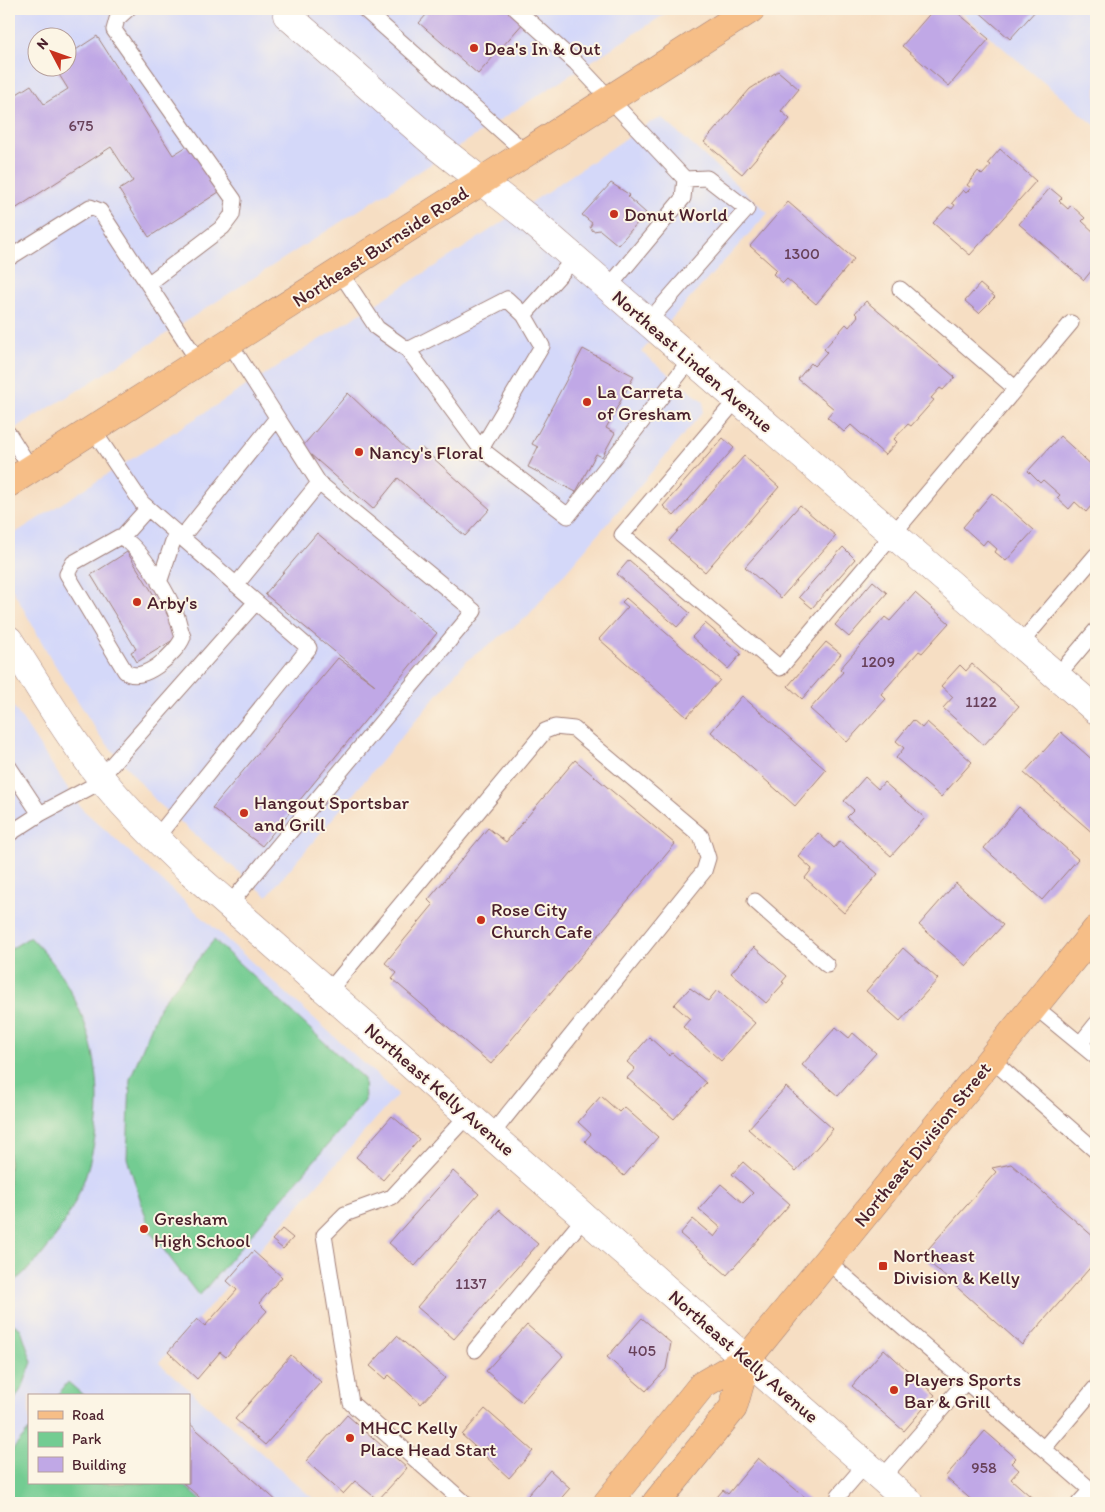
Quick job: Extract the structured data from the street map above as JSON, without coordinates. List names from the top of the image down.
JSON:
{
  "streets": {
    "main road": ["Northeast Burnside Road", "Northeast Division Street"],
    "street": ["Northeast Linden Avenue", "Northeast Kelly Avenue"]
  },
  "crossings": [
    ["Northeast Burnside Road", "Northeast Linden Avenue"],
    ["Northeast Kelly Avenue", "Northeast Division Street"]
  ],
  "places": {
    "other": [
      "Dea's In & Out",
      "Donut World",
      "La Carreta of Gresham",
      "Nancy's Floral",
      "Arby's",
      "Hangout Sportsbar and Grill",
      "Rose City Church Cafe",
      "Gresham High School",
      "Players Sports Bar & Grill",
      "MHCC Kelly Place Head Start"
    ],
    "transit": ["Northeast Division & Kelly"]
  },
  "house_numbers": [
    "675",
    "1300",
    "1209",
    "1122",
    "1137",
    "405",
    "958"
  ],
  "legend": ["Road", "Park", "Building"],
  "north": "top left"
}
